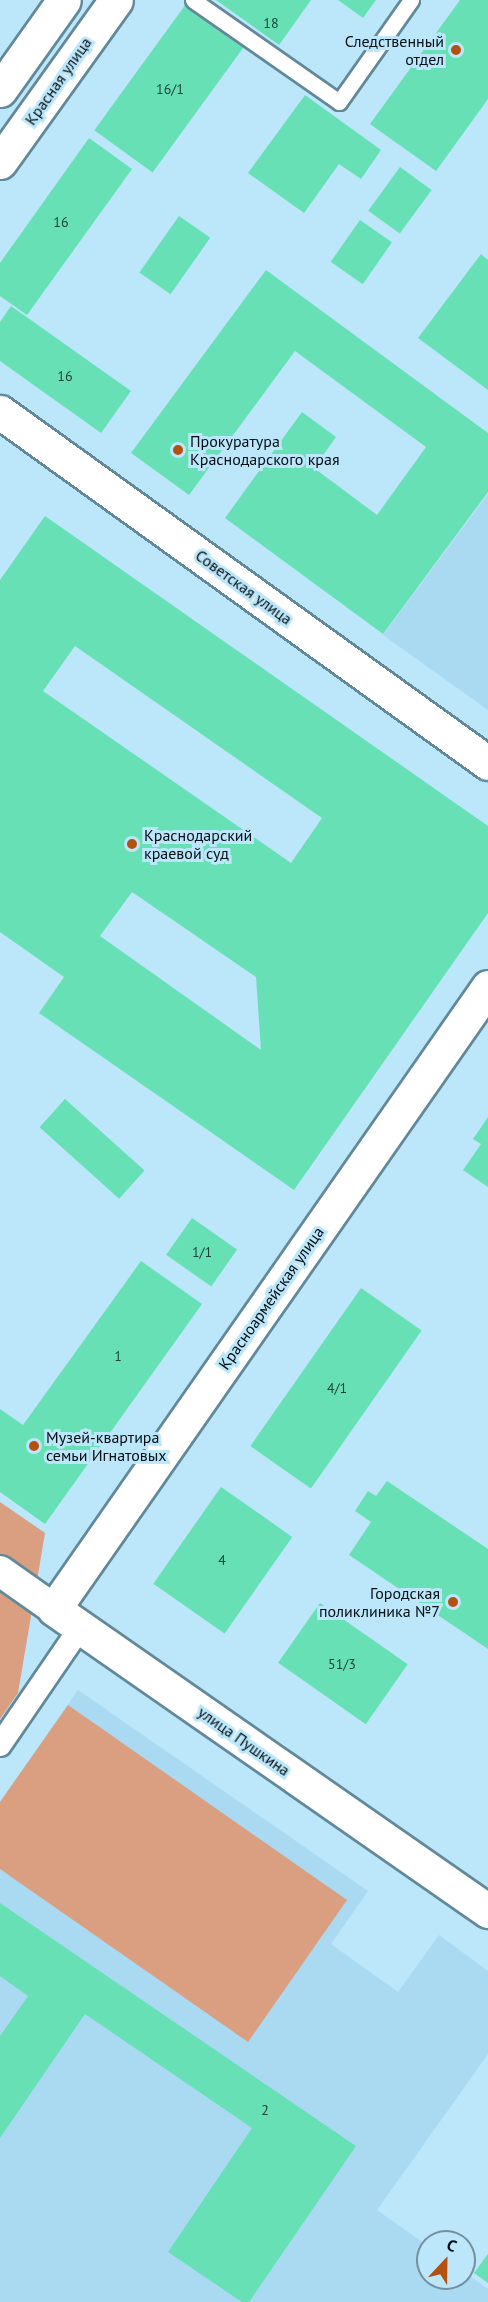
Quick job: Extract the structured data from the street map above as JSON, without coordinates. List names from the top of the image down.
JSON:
{
  "streets": {
    "street": [
      "Красная улица",
      "Советская улица",
      "Красноармейская улица",
      "улица Пушкина"
    ]
  },
  "crossings": [
    ["Красноармейская улица", "улица Пушкина"]
  ],
  "places": [
    "Следственный отдел",
    "Прокуратура Краснодарского края",
    "Краснодарский краевой суд",
    "Музей-квартира семьи Игнатовых",
    "Городская поликлиника №7"
  ],
  "house_numbers": [
    "18",
    "16/1",
    "16",
    "16",
    "1/1",
    "1",
    "4/1",
    "4",
    "51/3",
    "2"
  ],
  "north": "top"
}
